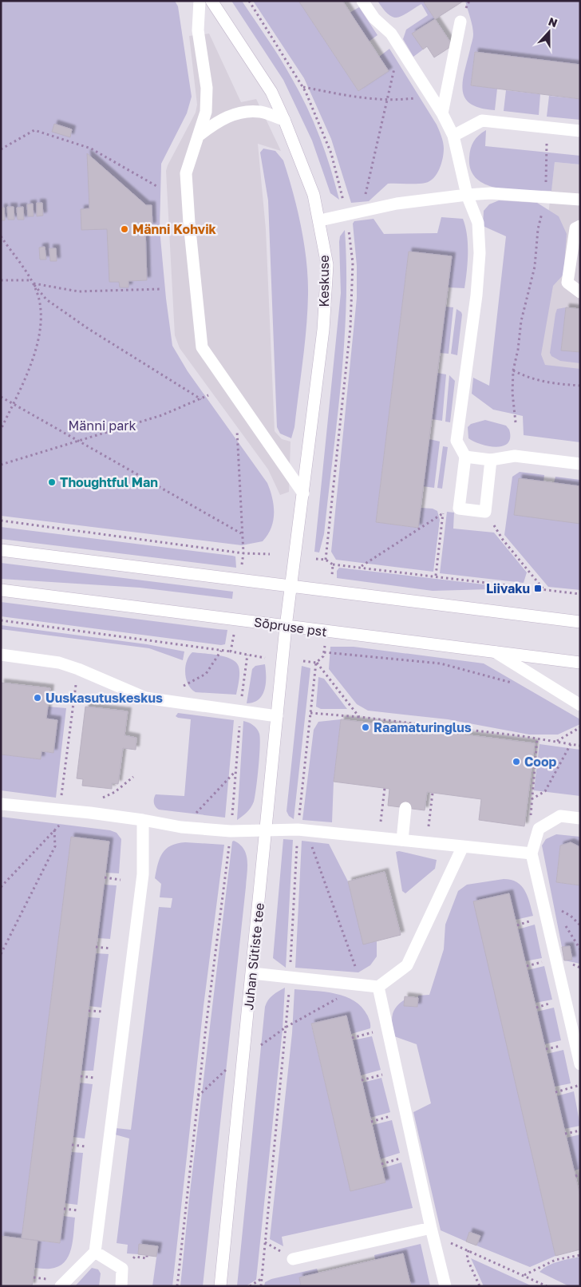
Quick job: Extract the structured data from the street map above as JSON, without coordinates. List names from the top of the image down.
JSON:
{
  "streets": {
    "street": ["Keskuse", "Sõpruse pst", "Juhan Sütiste tee"]
  },
  "crossings": [
    ["Keskuse", "Sõpruse pst"],
    ["Keskuse", "Juhan Sütiste tee"],
    ["Sõpruse pst", "Juhan Sütiste tee"]
  ],
  "parks": ["Männi park"],
  "places": {
    "other": [
      "Männi Kohvik",
      "Thoughtful Man",
      "Uuskasutuskeskus",
      "Raamaturinglus",
      "Coop"
    ],
    "transit": ["Liivaku"]
  },
  "north": "top"
}
